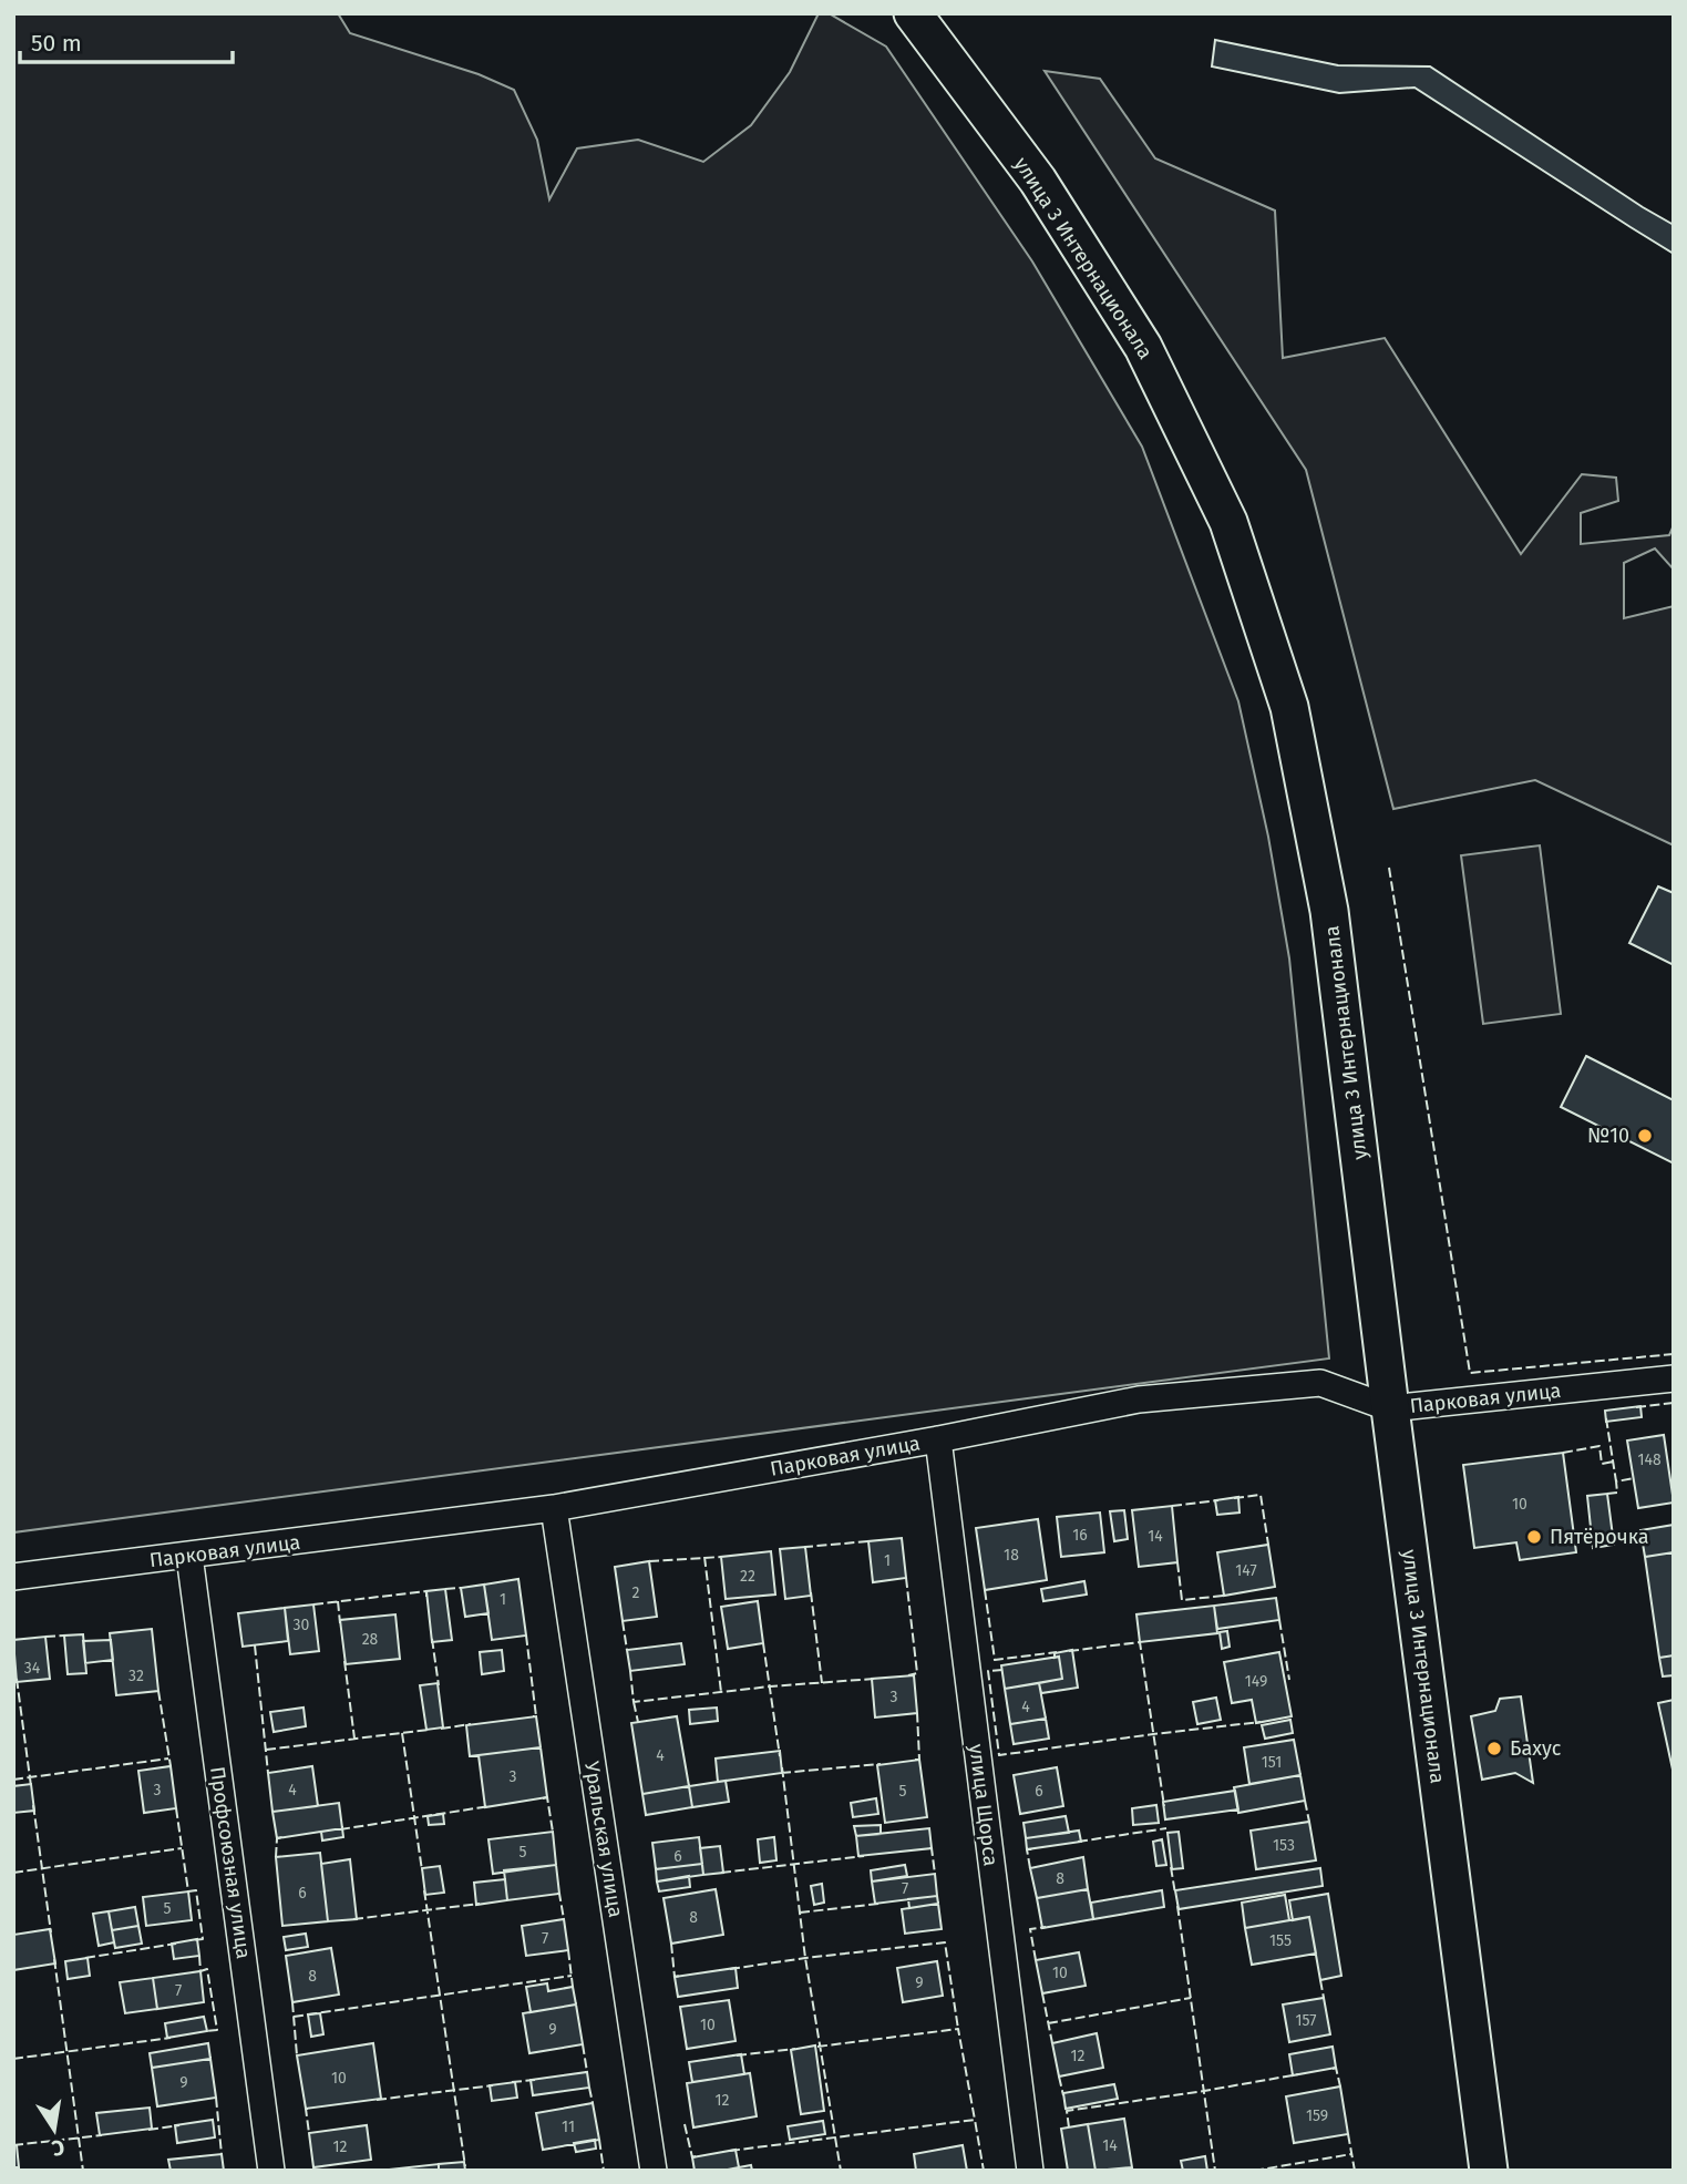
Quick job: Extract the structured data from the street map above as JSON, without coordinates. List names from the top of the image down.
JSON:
{
  "streets": {
    "main road": ["улица 3 Интернационала"],
    "street": [
      "Парковая улица",
      "улица Щорса",
      "Уральская улица",
      "Профсоюзная улица"
    ]
  },
  "crossings": [
    ["улица 3 Интернационала", "Парковая улица"],
    ["Парковая улица", "улица Щорса"],
    ["Парковая улица", "Уральская улица"],
    ["Парковая улица", "Профсоюзная улица"]
  ],
  "places": ["№10", "Пятёрочка", "Бахус"],
  "house_numbers": [
    "148",
    "10",
    "16",
    "14",
    "18",
    "1",
    "147",
    "22",
    "2",
    "1",
    "30",
    "28",
    "34",
    "32",
    "149",
    "3",
    "4",
    "4",
    "151",
    "3",
    "3",
    "4",
    "5",
    "6",
    "153",
    "5",
    "6",
    "8",
    "7",
    "6",
    "5",
    "8",
    "7",
    "155",
    "10",
    "8",
    "9",
    "7",
    "157",
    "10",
    "9",
    "12",
    "10",
    "9",
    "12",
    "159",
    "11",
    "14",
    "12"
  ],
  "scale_bar": "50 m",
  "north": "bottom"
}
